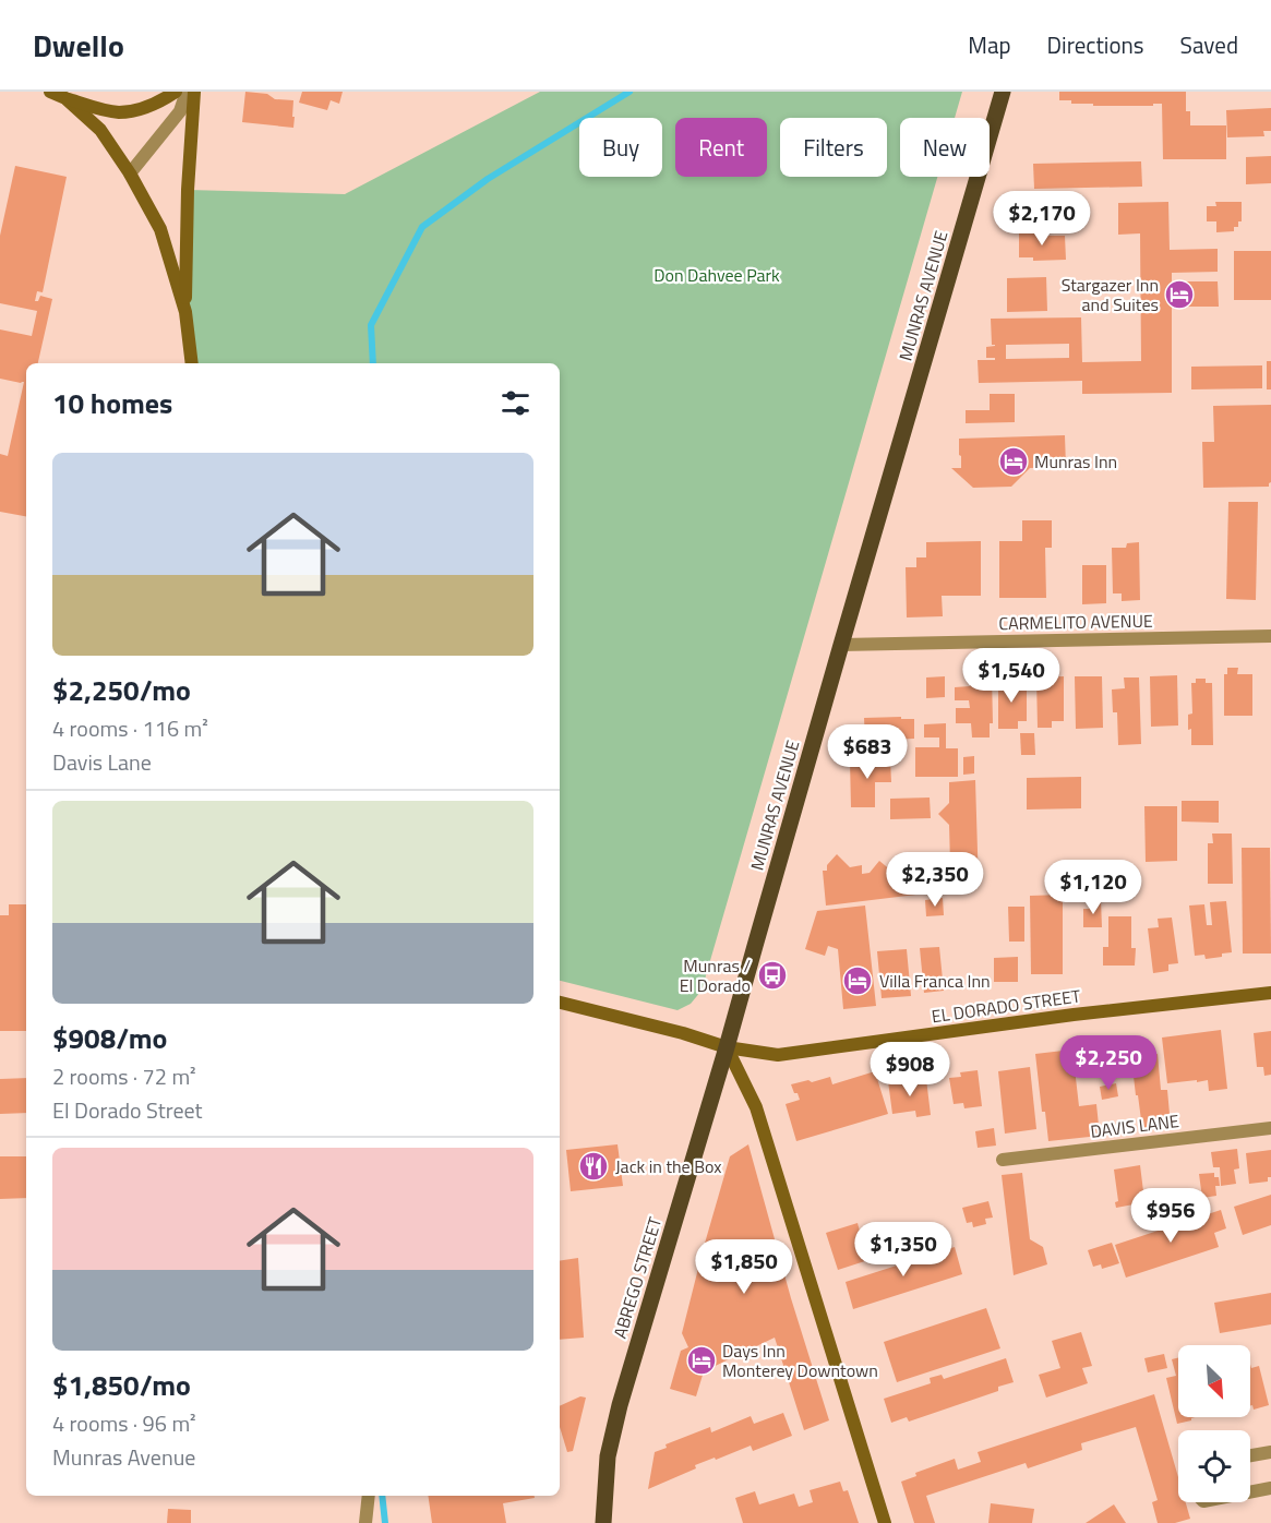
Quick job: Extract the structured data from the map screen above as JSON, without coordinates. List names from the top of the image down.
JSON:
{
  "streets": {
    "main road": ["MUNRAS AVENUE", "ABREGO STREET"],
    "street": ["CARMELITO AVENUE", "EL DORADO STREET", "DAVIS LANE"]
  },
  "crossings": [
    ["MUNRAS AVENUE", "CARMELITO AVENUE"],
    ["MUNRAS AVENUE", "EL DORADO STREET"],
    ["MUNRAS AVENUE", "ABREGO STREET"],
    ["EL DORADO STREET", "ABREGO STREET"]
  ],
  "parks": ["Don Dahvee Park"],
  "places": {
    "hotel": [
      "Stargazer Inn and Suites",
      "Munras Inn",
      "Villa Franca Inn",
      "Days Inn Monterey Downtown"
    ],
    "bus stop": ["Munras / El Dorado"],
    "restaurant": ["Jack in the Box"]
  },
  "north": "bottom right",
  "page": {
    "header": "Dwello",
    "nav": ["Map", "Directions", "Saved"],
    "chip": [
      "Buy",
      "Rent",
      "Filters",
      "New"
    ],
    "price": [
      "$2,170",
      "$1,540",
      "$683",
      "$2,350",
      "$1,120",
      "$2,250",
      "$908",
      "$956",
      "$1,350",
      "$1,850"
    ],
    "heading": "10 homes",
    "list": [
      {
        "name": "$2,250/mo",
        "note": "4 rooms · 116 m² · Davis Lane"
      },
      {
        "name": "$908/mo",
        "note": "2 rooms · 72 m² · El Dorado Street"
      },
      {
        "name": "$1,850/mo",
        "note": "4 rooms · 96 m² · Munras Avenue"
      }
    ]
  }
}
